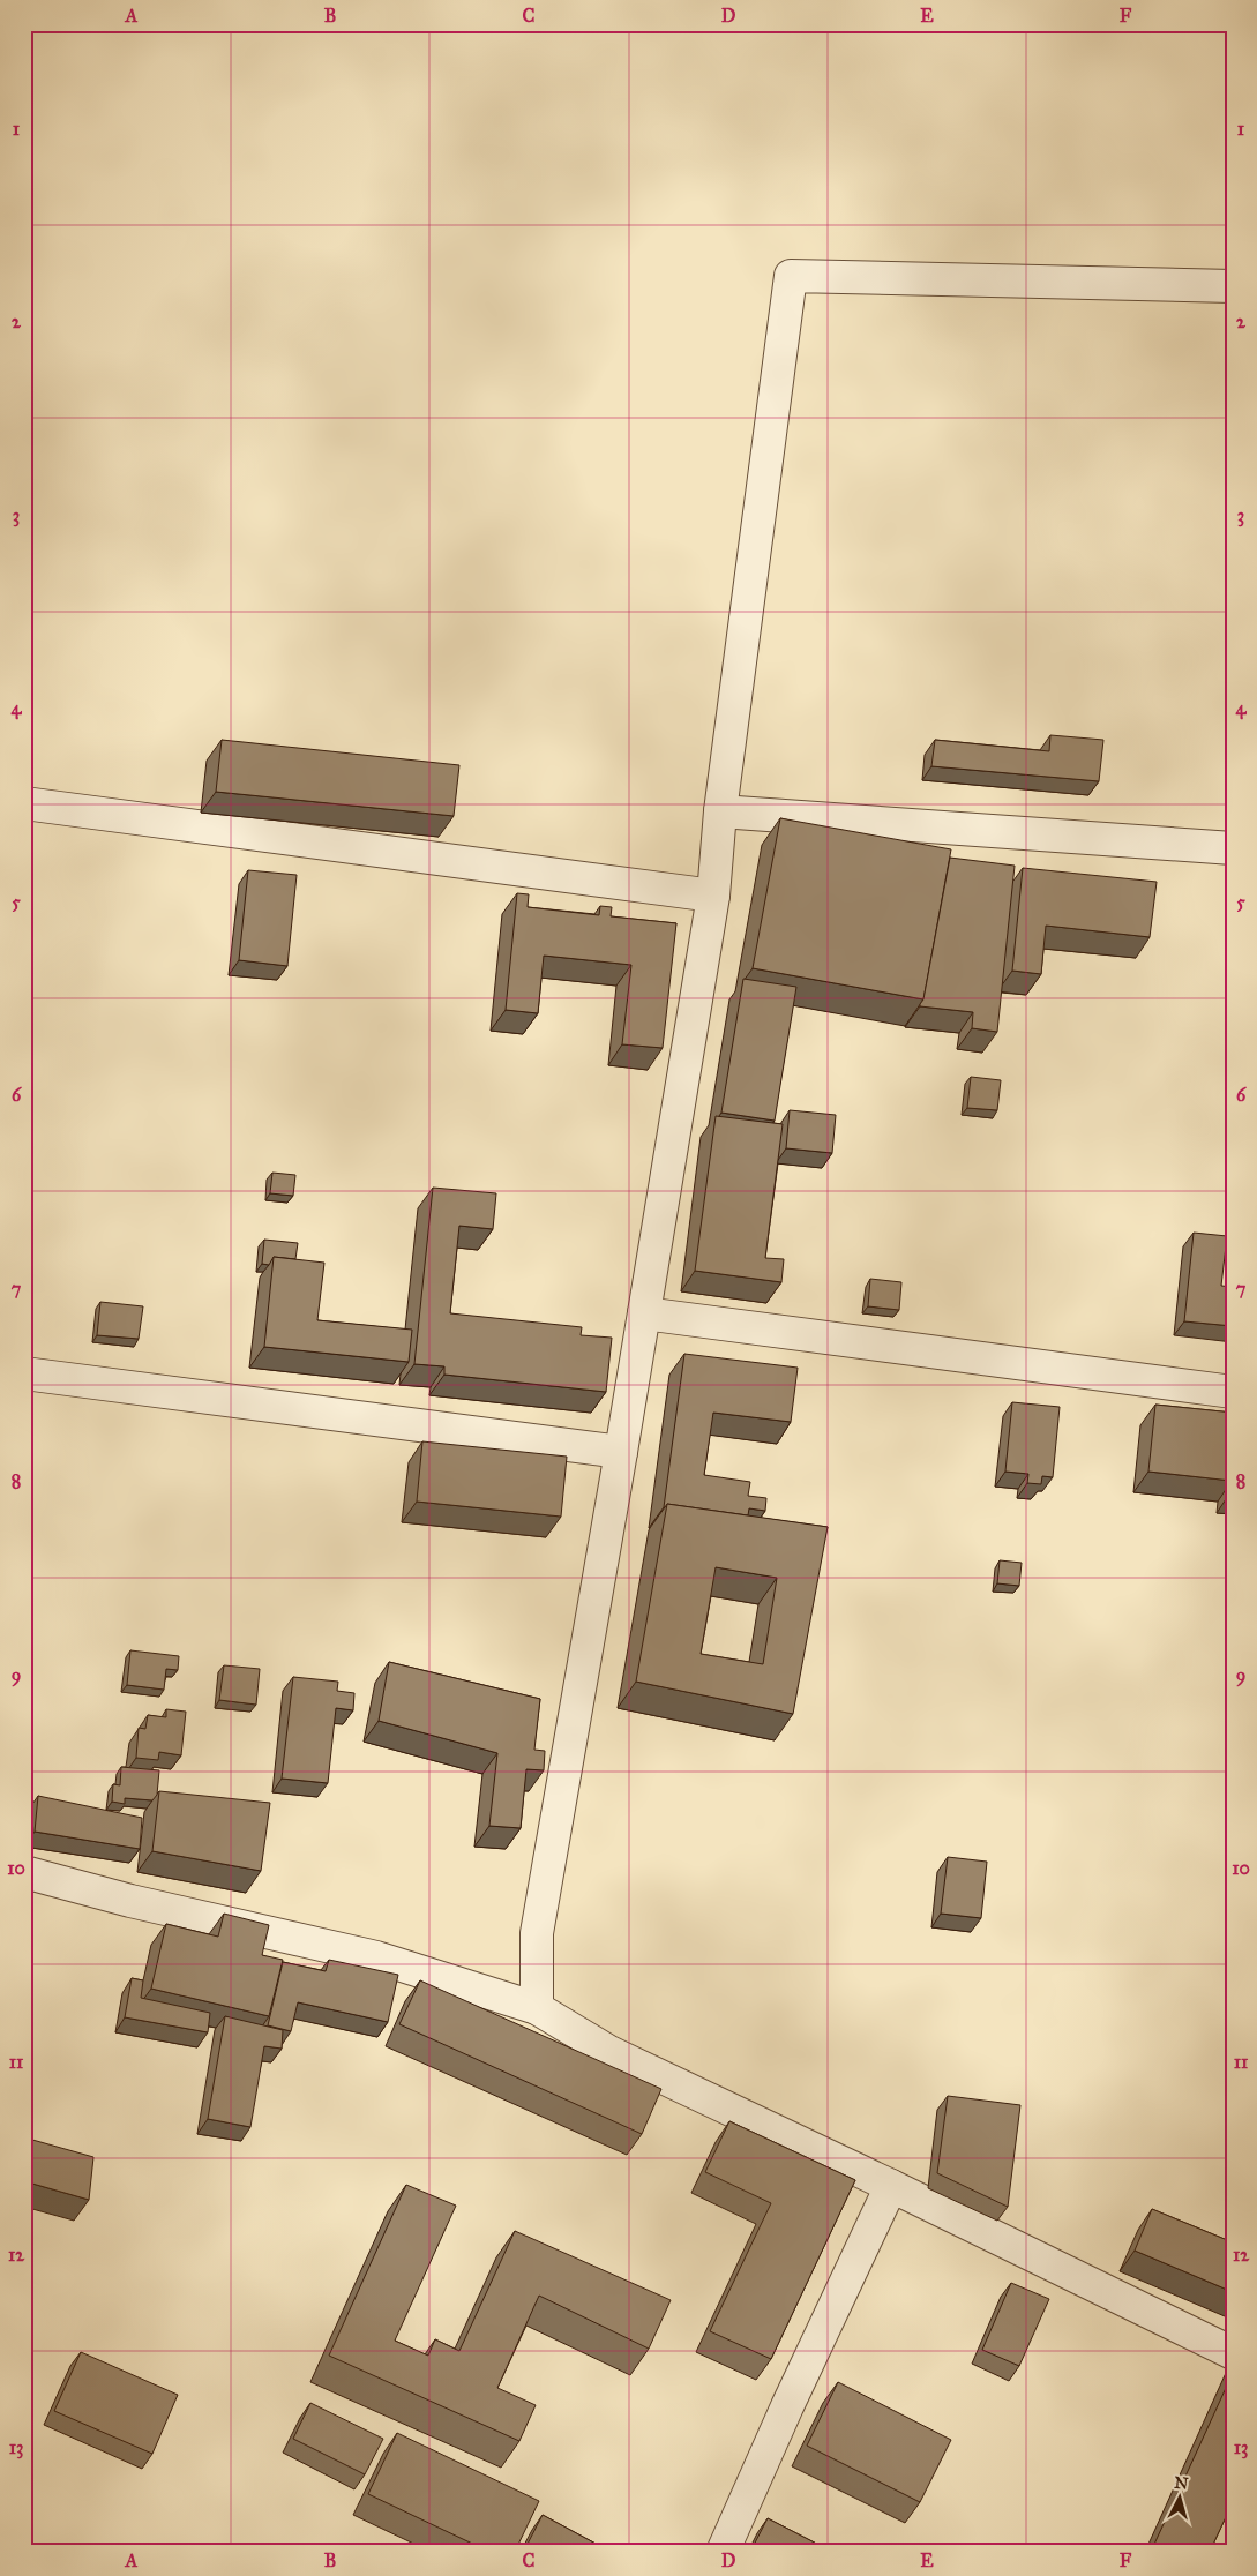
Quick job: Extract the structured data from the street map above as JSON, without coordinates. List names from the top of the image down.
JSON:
{
  "north": "top",
  "grid": {
    "columns": [
      "A",
      "B",
      "C",
      "D",
      "E",
      "F"
    ],
    "rows": [
      "1",
      "2",
      "3",
      "4",
      "5",
      "6",
      "7",
      "8",
      "9",
      "10",
      "11",
      "12",
      "13"
    ]
  }
}
